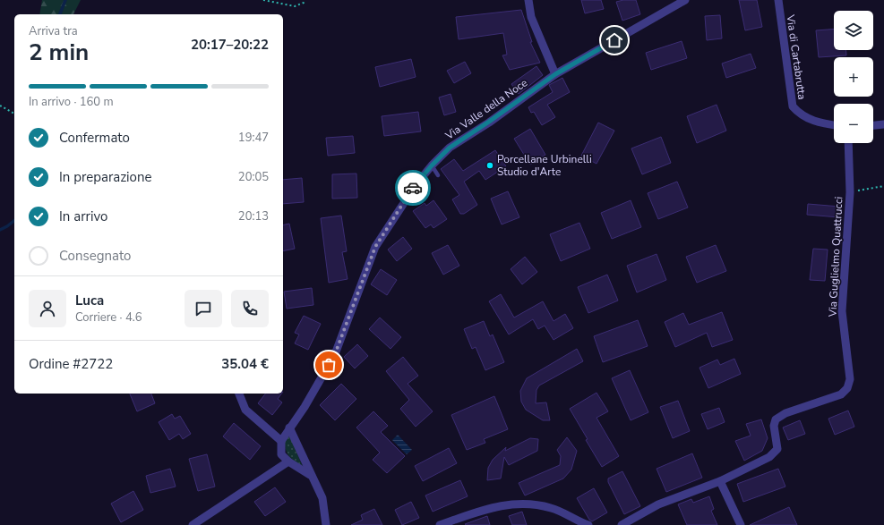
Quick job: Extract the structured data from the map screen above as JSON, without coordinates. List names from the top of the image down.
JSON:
{
  "streets": {
    "street": ["Via di Cartabrutta", "Via Valle della Noce", "Via Guglielmo Quattrucci"]
  },
  "places": ["Porcellane Urbinelli Studio d'Arte"],
  "page": {
    "map_buttons": ["+", "−"],
    "heading": ["2 min", "Arriva tra", "20:17–20:22"],
    "panel": [
      "Luca",
      "Corriere · 4.6",
      "Ordine #2722",
      "35.04 €"
    ],
    "bar": "In arrivo · 160 m",
    "list": [
      ["Confermato", "19:47"],
      ["In preparazione", "20:05"],
      ["In arrivo", "20:13"],
      "Consegnato"
    ]
  }
}
